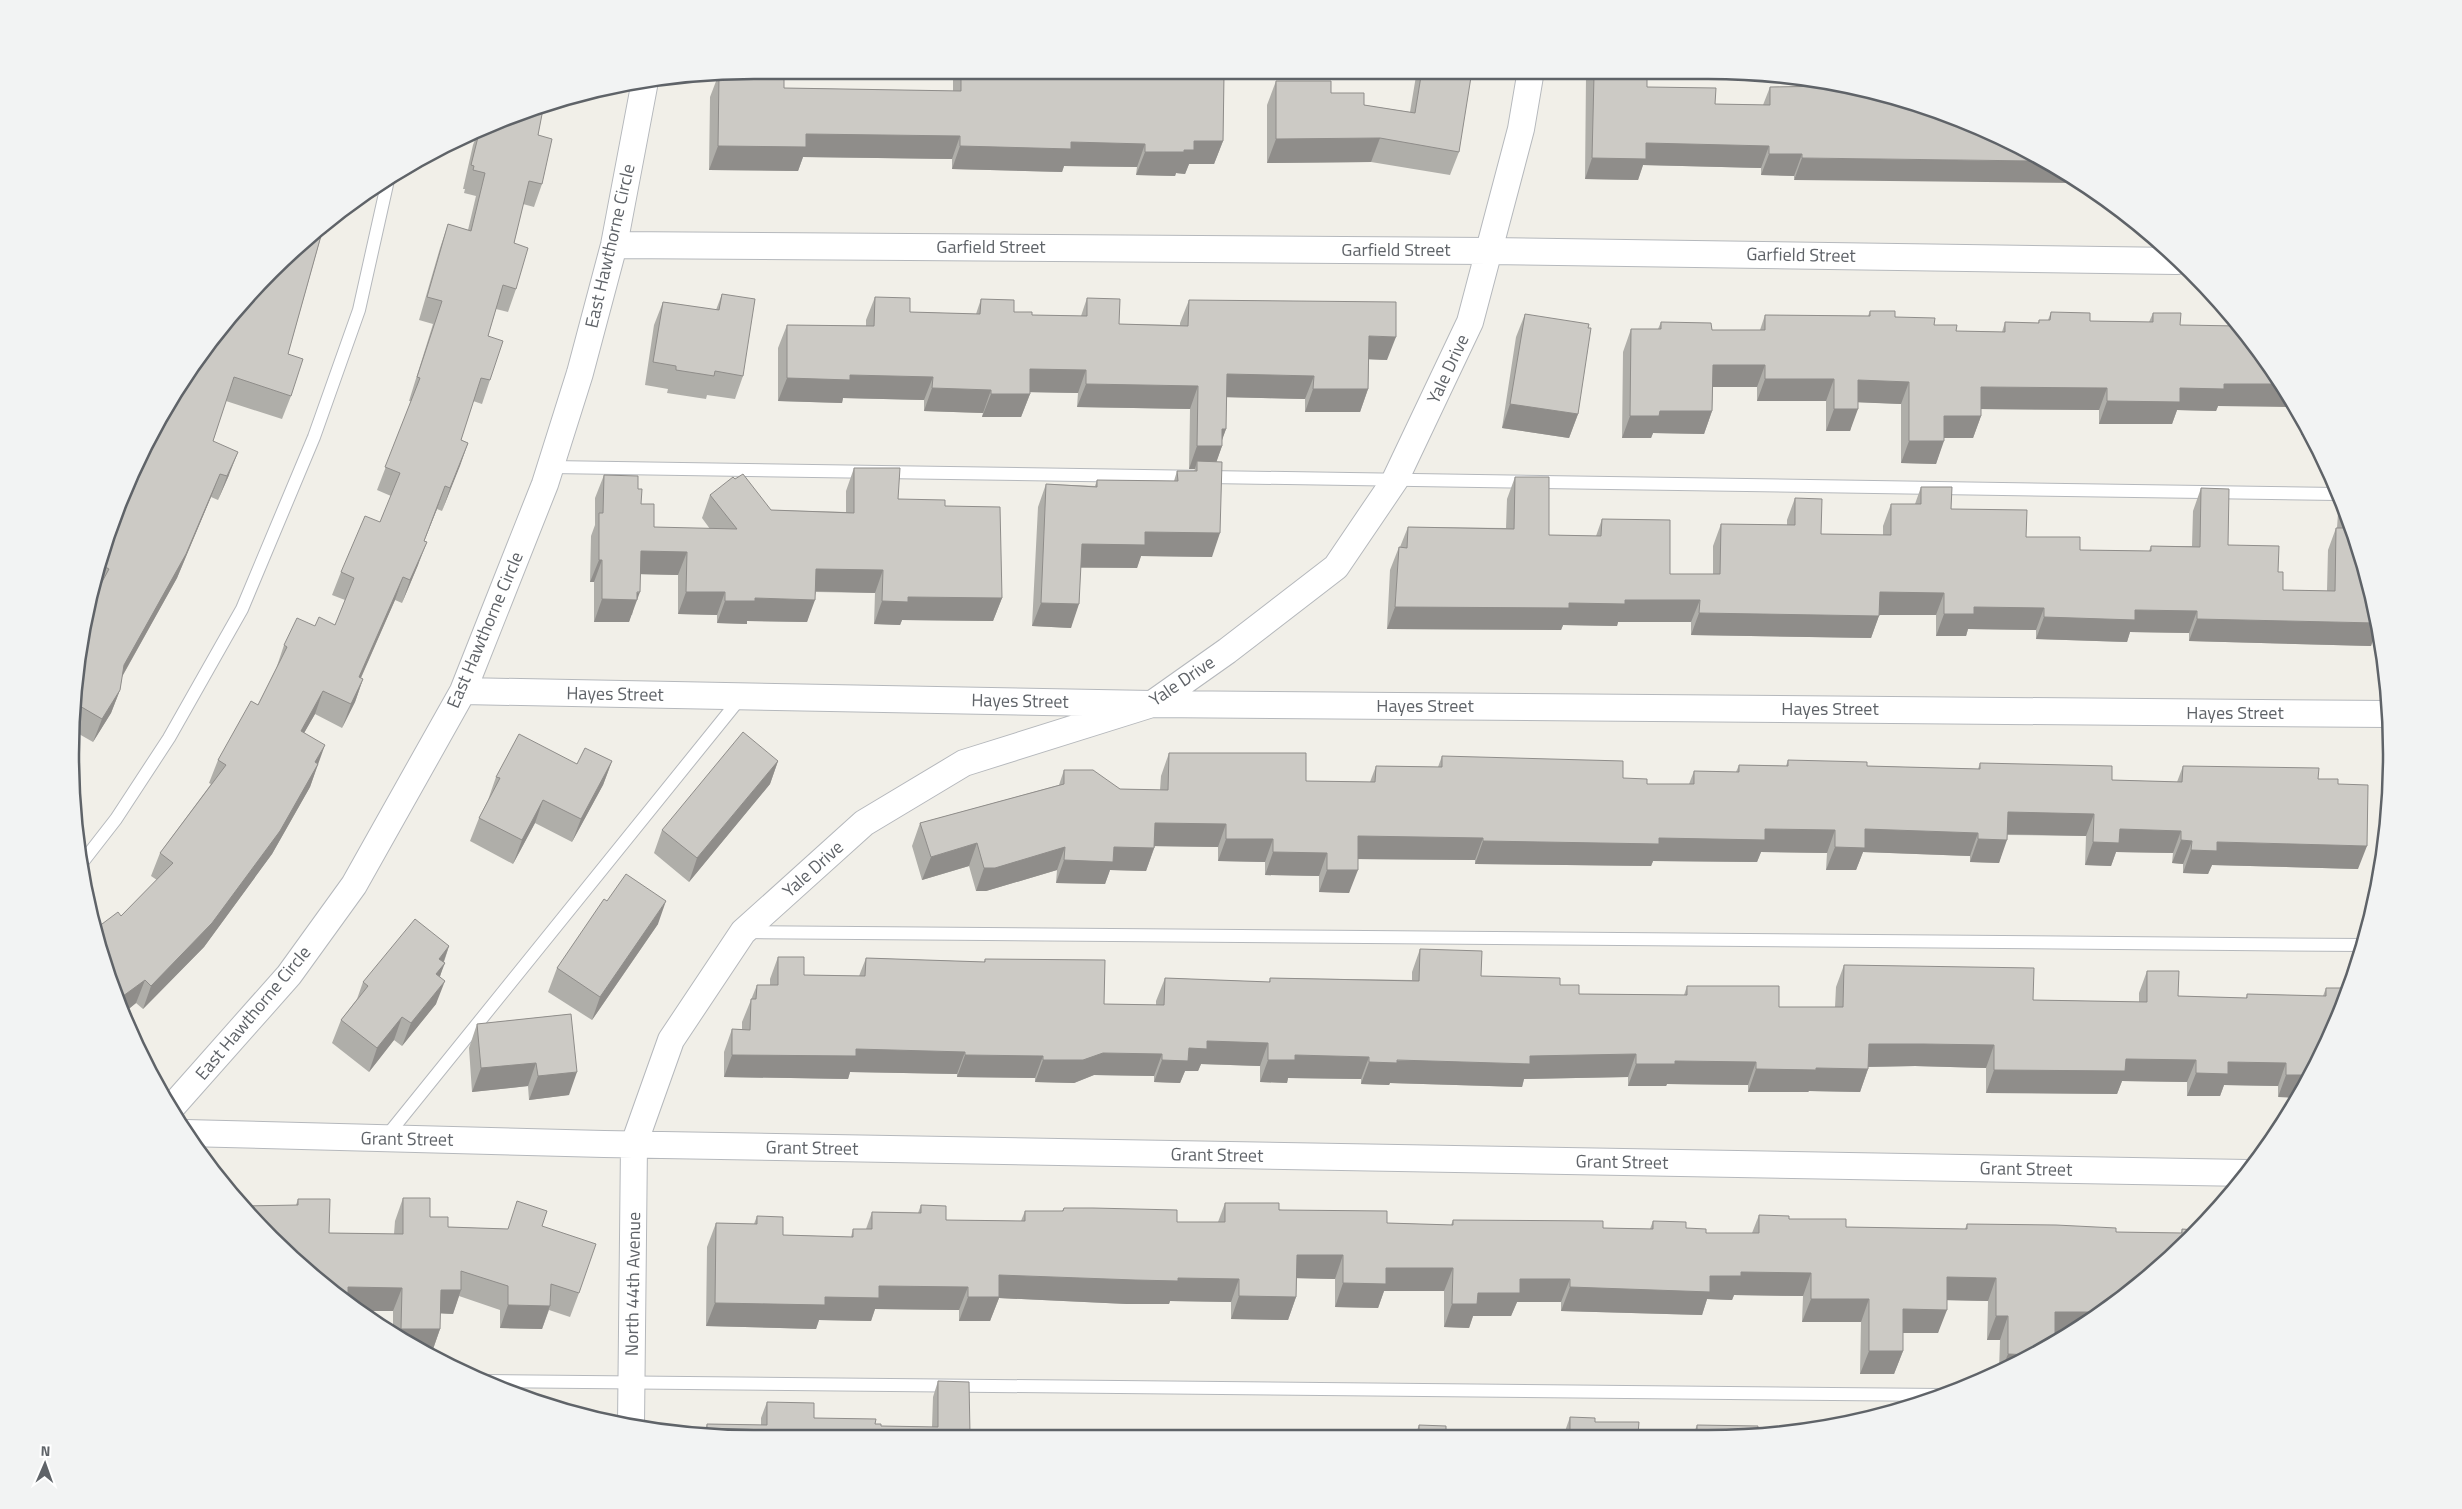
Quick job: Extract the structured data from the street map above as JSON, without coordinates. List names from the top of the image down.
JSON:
{
  "streets": {
    "street": [
      "East Hawthorne Circle",
      "Garfield Street",
      "Yale Drive",
      "Hayes Street",
      "Grant Street",
      "North 44th Avenue"
    ]
  },
  "crossings": [
    ["East Hawthorne Circle", "Garfield Street"],
    ["East Hawthorne Circle", "Hayes Street"],
    ["Garfield Street", "Yale Drive"],
    ["Yale Drive", "Hayes Street"],
    ["Yale Drive", "Grant Street"],
    ["Yale Drive", "North 44th Avenue"],
    ["Grant Street", "North 44th Avenue"]
  ],
  "north": "top"
}
